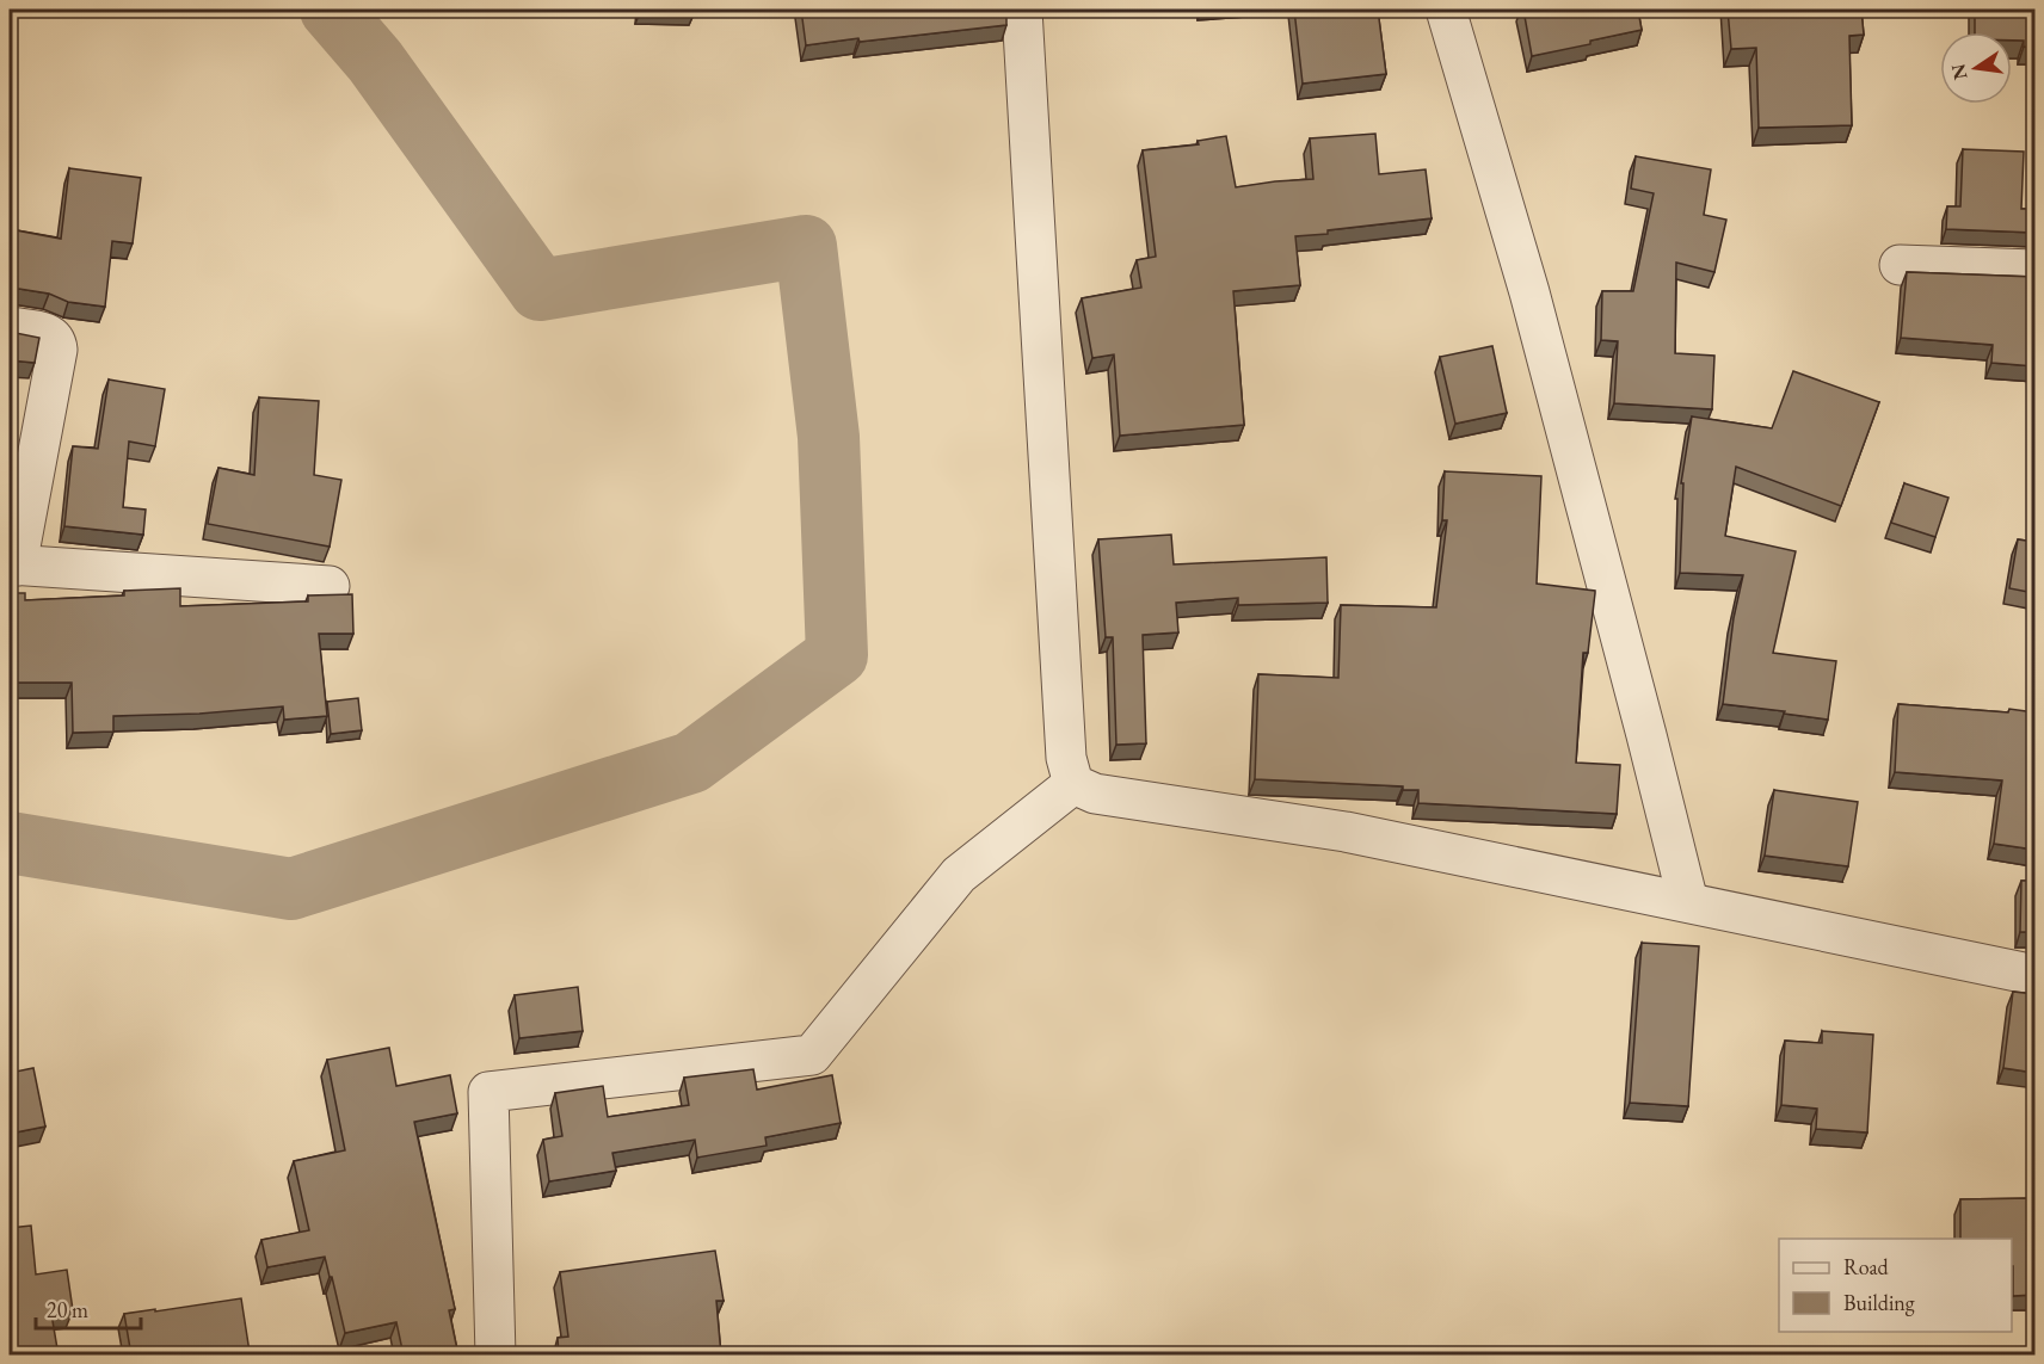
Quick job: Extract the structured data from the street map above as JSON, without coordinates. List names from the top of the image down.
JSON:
{
  "legend": ["Road", "Building"],
  "scale_bar": "20 m",
  "north": "left"
}
